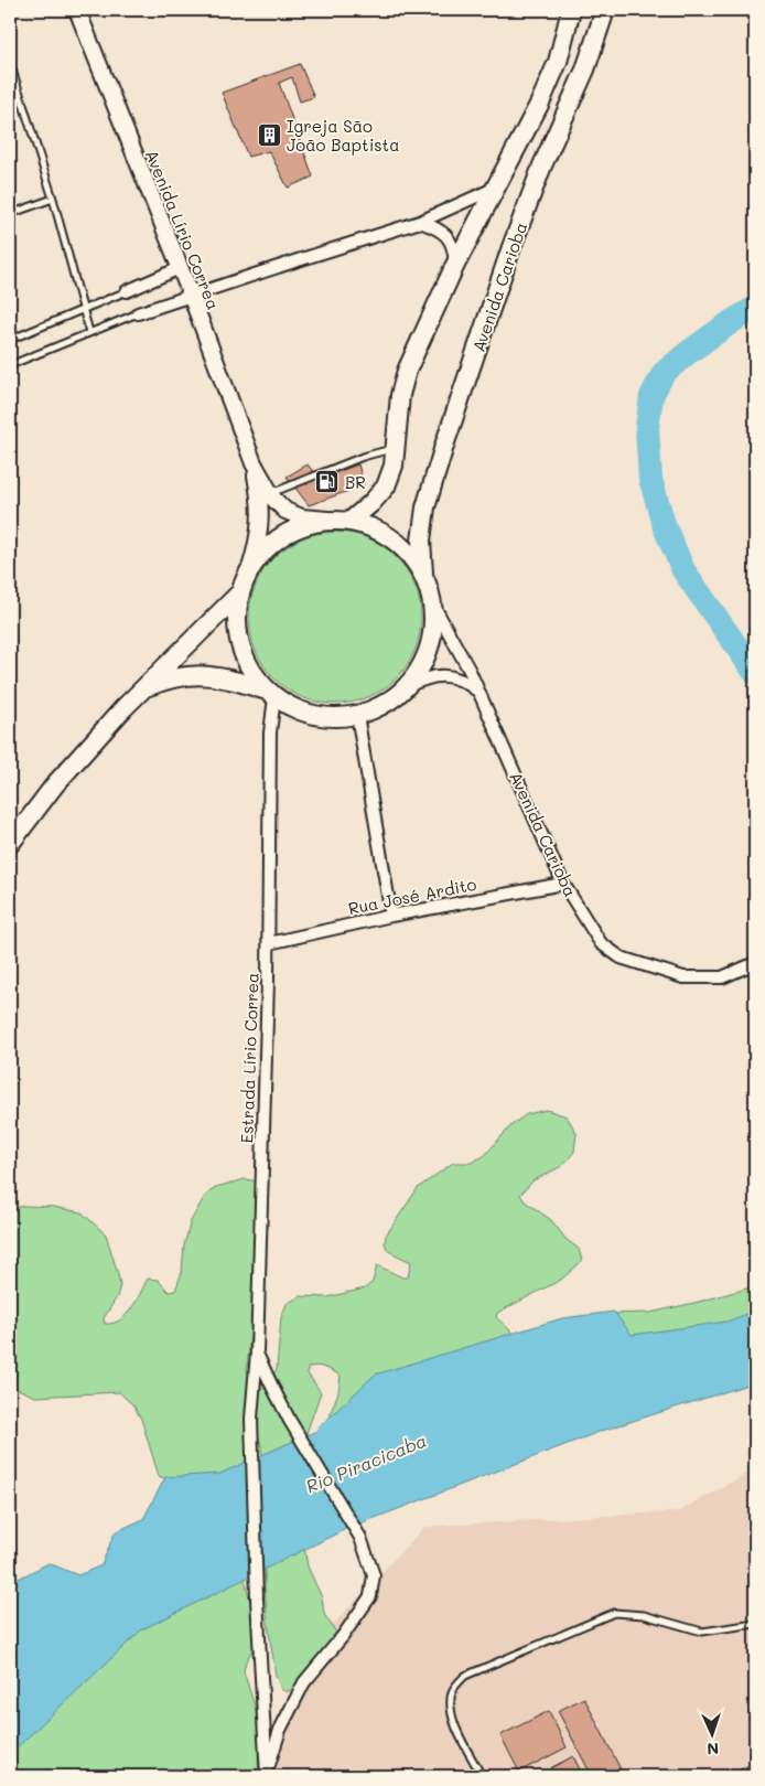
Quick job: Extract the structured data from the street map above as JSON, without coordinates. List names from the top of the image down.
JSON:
{
  "streets": {
    "main road": ["Avenida Lírio Correa", "Avenida Carioba"],
    "street": ["Rua José Ardito", "Estrada Lírio Correa"]
  },
  "crossings": [
    ["Avenida Lírio Correa", "Avenida Carioba"],
    ["Avenida Lírio Correa", "Estrada Lírio Correa"],
    ["Avenida Carioba", "Rua José Ardito"],
    ["Avenida Carioba", "Estrada Lírio Correa"],
    ["Rua José Ardito", "Estrada Lírio Correa"]
  ],
  "water": ["Rio Piracicaba"],
  "places": {
    "building": ["Igreja São João Baptista"],
    "fuel station": ["BR"]
  },
  "north": "bottom"
}
